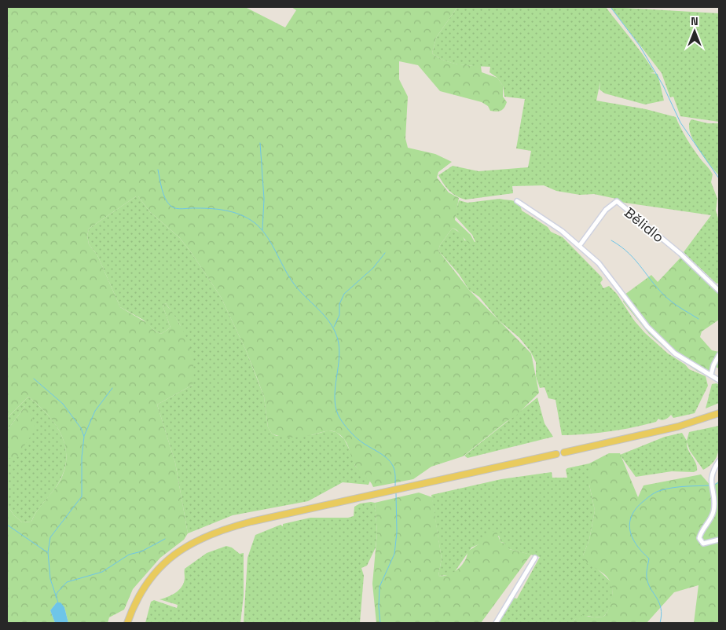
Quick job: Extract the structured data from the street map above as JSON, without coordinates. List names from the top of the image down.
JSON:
{
  "streets": {
    "street": ["Bělidlo"]
  },
  "north": "top"
}
